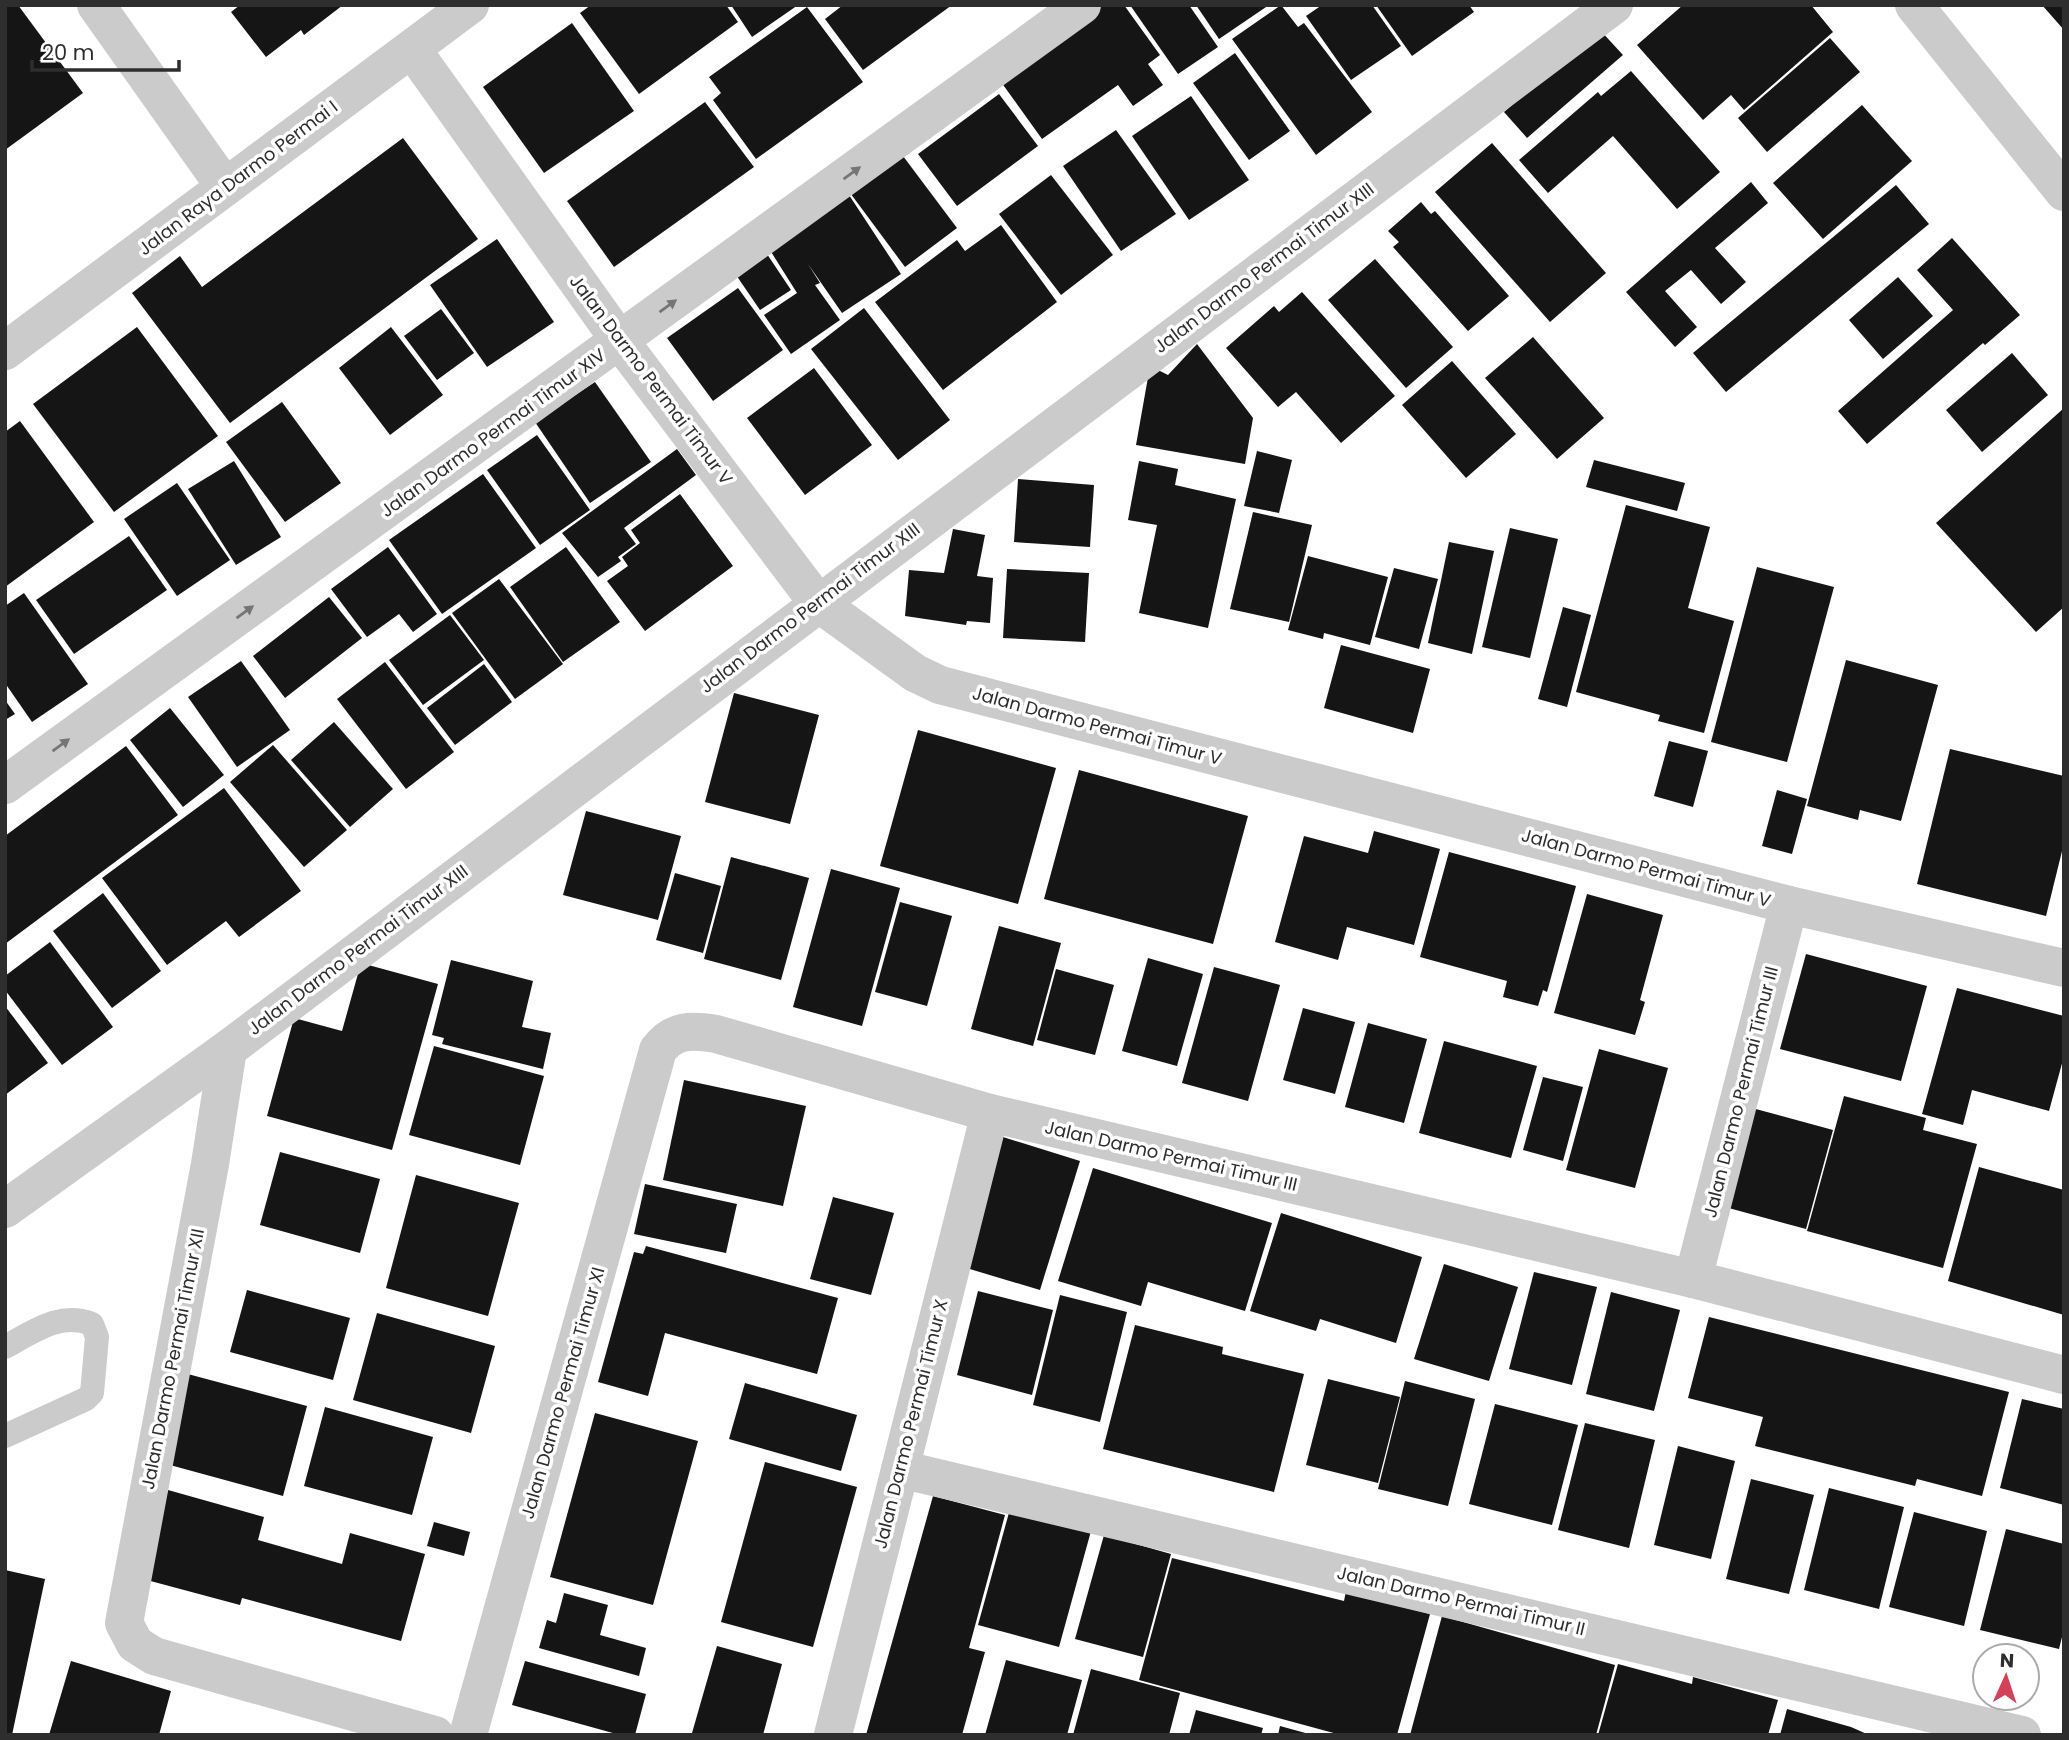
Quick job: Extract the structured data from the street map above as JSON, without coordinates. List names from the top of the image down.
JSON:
{
  "streets": {
    "street": [
      "Jalan Raya Darmo Permai I",
      "Jalan Darmo Permai Timur XIII",
      "Jalan Darmo Permai Timur V",
      "Jalan Darmo Permai Timur XIV",
      "Jalan Darmo Permai Timur III",
      "Jalan Darmo Permai Timur XII",
      "Jalan Darmo Permai Timur XI",
      "Jalan Darmo Permai Timur X",
      "Jalan Darmo Permai Timur II"
    ]
  },
  "crossings": [
    ["Jalan Raya Darmo Permai I", "Jalan Darmo Permai Timur V"],
    ["Jalan Darmo Permai Timur XIII", "Jalan Darmo Permai Timur V"],
    ["Jalan Darmo Permai Timur XIII", "Jalan Darmo Permai Timur XII"],
    ["Jalan Darmo Permai Timur V", "Jalan Darmo Permai Timur XIV"],
    ["Jalan Darmo Permai Timur V", "Jalan Darmo Permai Timur III"],
    ["Jalan Darmo Permai Timur III", "Jalan Darmo Permai Timur XI"],
    ["Jalan Darmo Permai Timur III", "Jalan Darmo Permai Timur X"],
    ["Jalan Darmo Permai Timur X", "Jalan Darmo Permai Timur II"]
  ],
  "one_way": ["Jalan Darmo Permai Timur XIV"],
  "scale_bar": "20 m",
  "north": "top"
}
